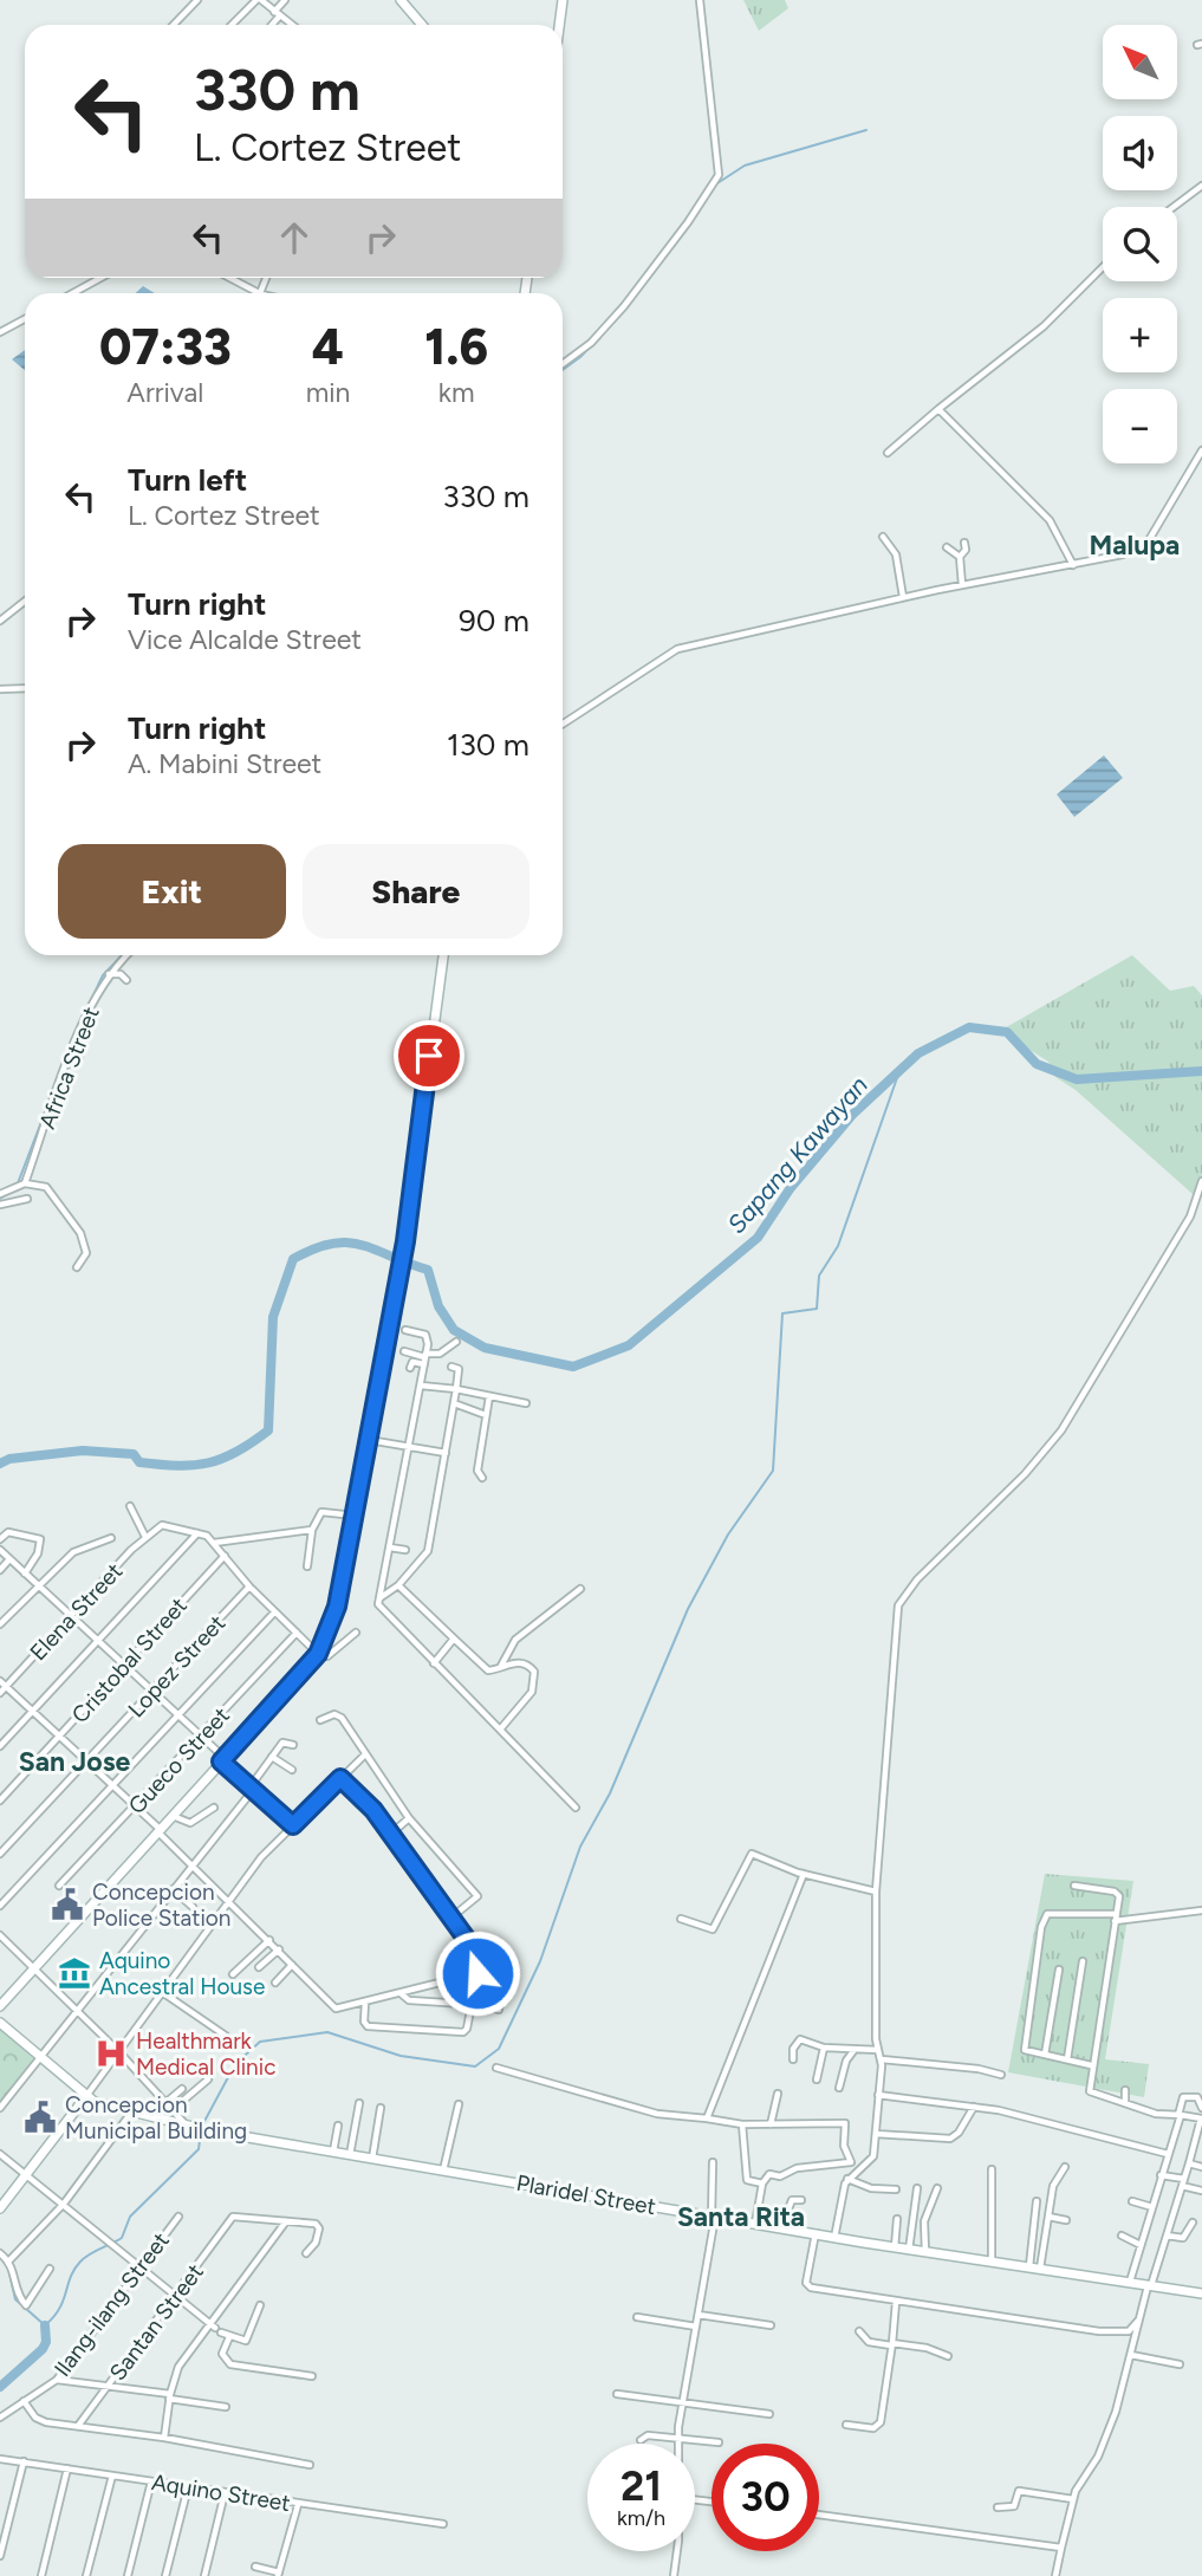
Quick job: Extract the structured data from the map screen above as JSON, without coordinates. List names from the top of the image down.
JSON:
{
  "streets": {
    "street": [
      "Africa Street",
      "Elena Street",
      "Cristobal Street",
      "Lopez Street",
      "Gueco Street",
      "Plaridel Street",
      "Ilang-ilang Street",
      "Santan Street",
      "Aquino Street"
    ]
  },
  "crossings": [
    ["Elena Street", "Cristobal Street"]
  ],
  "districts": ["Malupa", "San Jose", "Santa Rita"],
  "water": ["Sapang Kawayan"],
  "places": {
    "public building": ["Concepcion Police Station", "Concepcion Municipal Building"],
    "museum": ["Aquino Ancestral House"],
    "hospital": ["Healthmark Medical Clinic"]
  },
  "north": "top left",
  "page": {
    "map_buttons": ["+", "−"],
    "turn": ["330 m", "L. Cortez Street"],
    "eta": [
      "07:33",
      "Arrival",
      "4",
      "min",
      "1.6",
      "km"
    ],
    "list": [
      {
        "name": "Turn left",
        "note": "L. Cortez Street",
        "value": "330 m"
      },
      {
        "name": "Turn right",
        "note": "Vice Alcalde Street",
        "value": "90 m"
      },
      {
        "name": "Turn right",
        "note": "A. Mabini Street",
        "value": "130 m"
      }
    ],
    "buttons": ["Exit", "Share"],
    "speed": "21 km/h",
    "limit": "30"
  }
}
